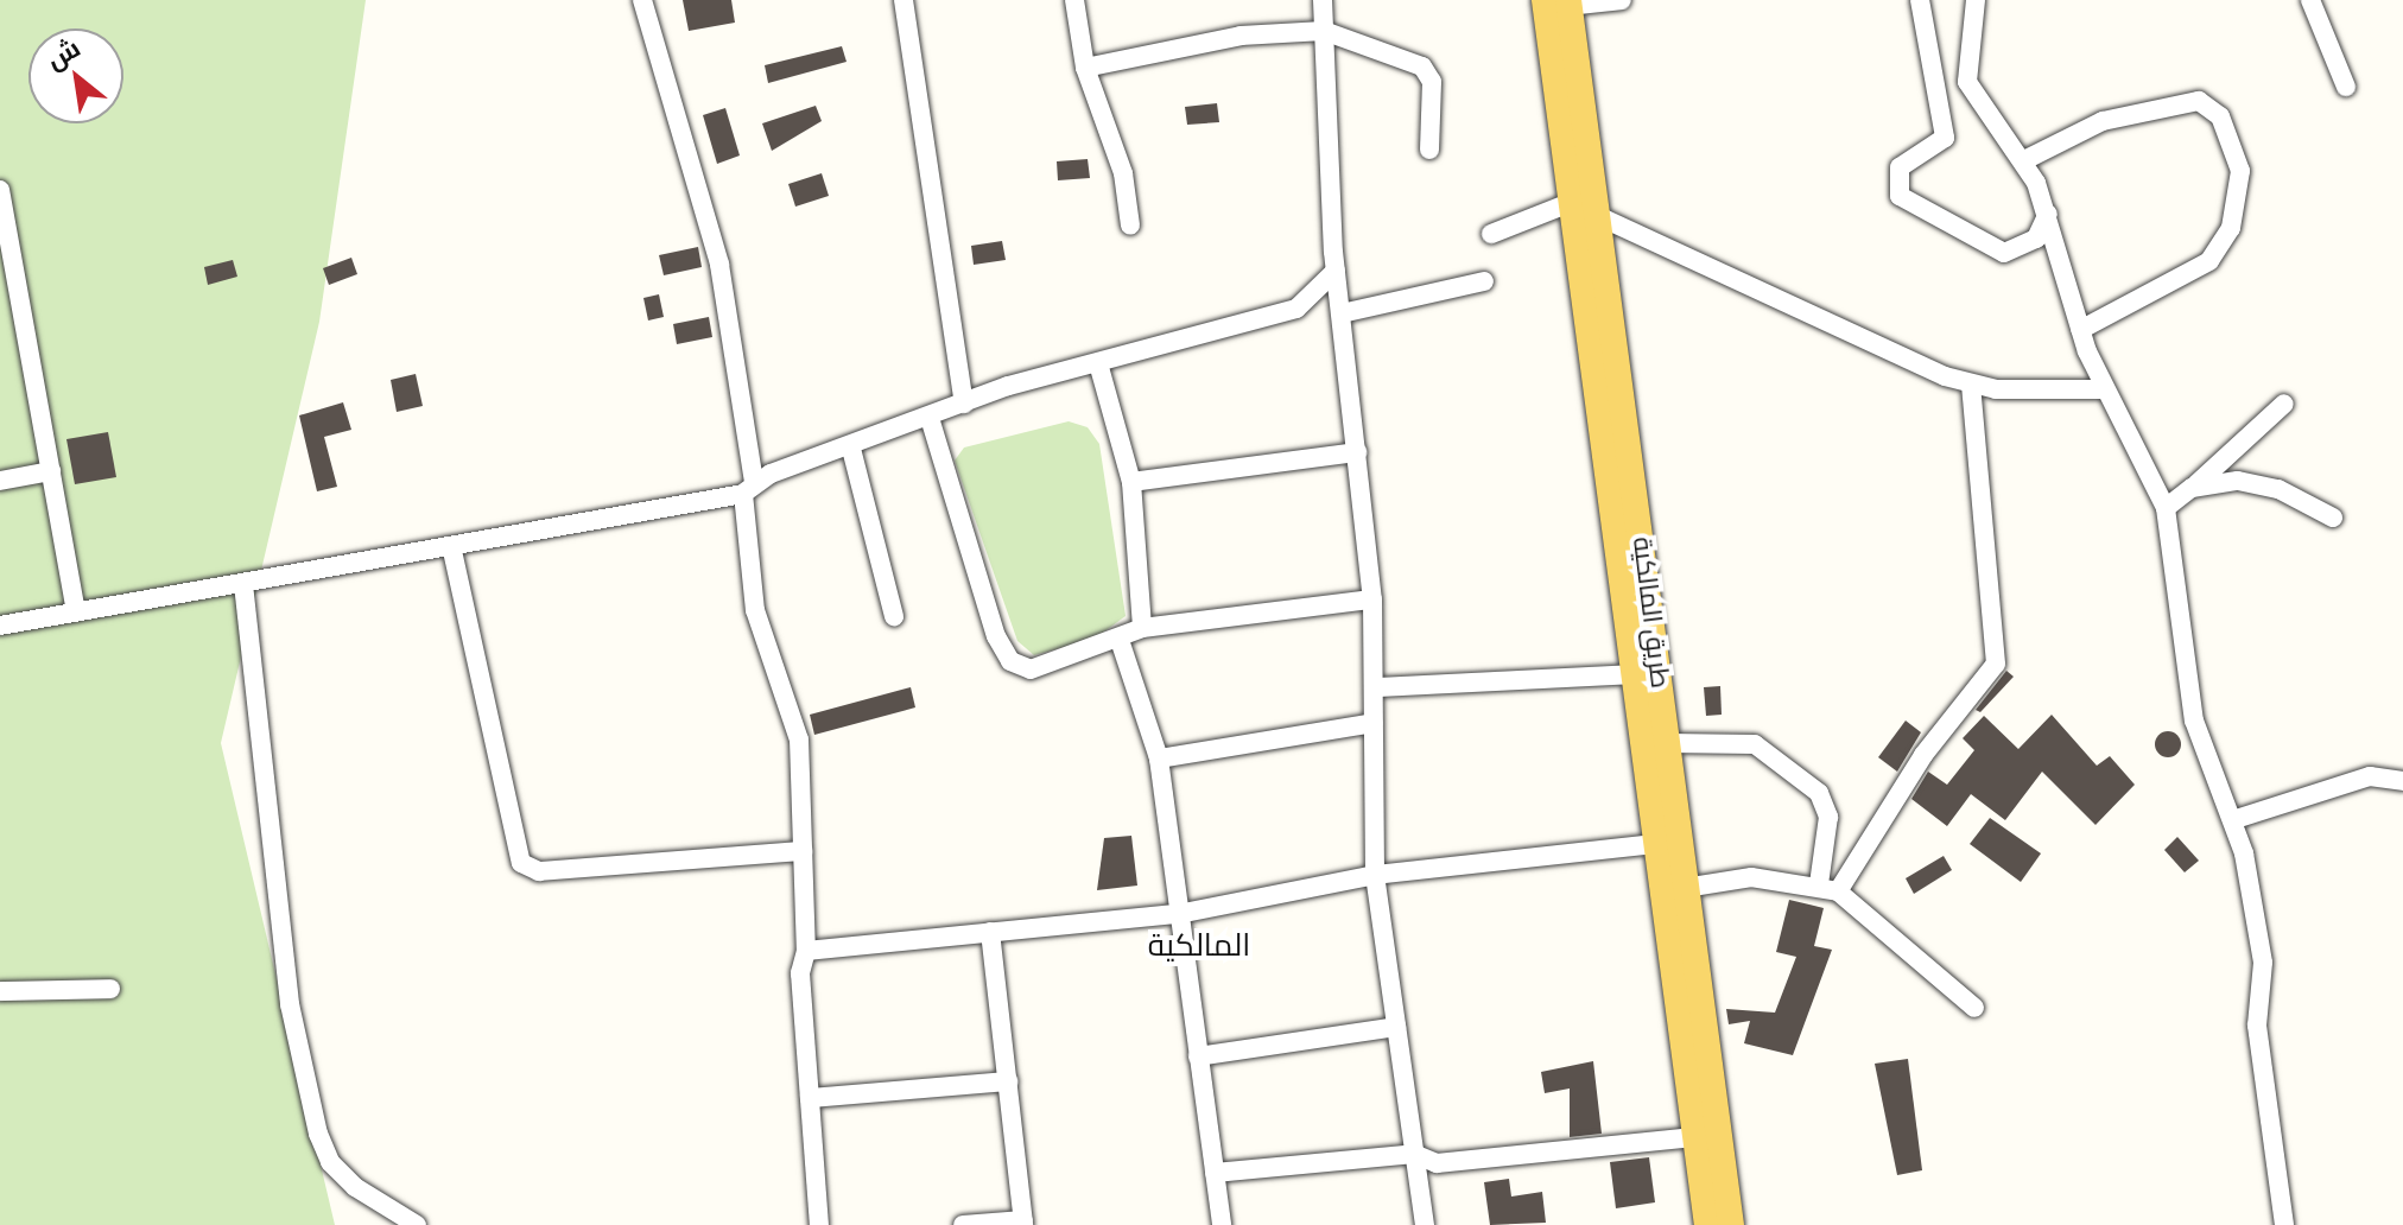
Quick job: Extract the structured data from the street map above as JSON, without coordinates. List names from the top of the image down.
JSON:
{
  "streets": {
    "main road": ["طريق المالكية"]
  },
  "districts": ["المالكية"],
  "north": "top left"
}
